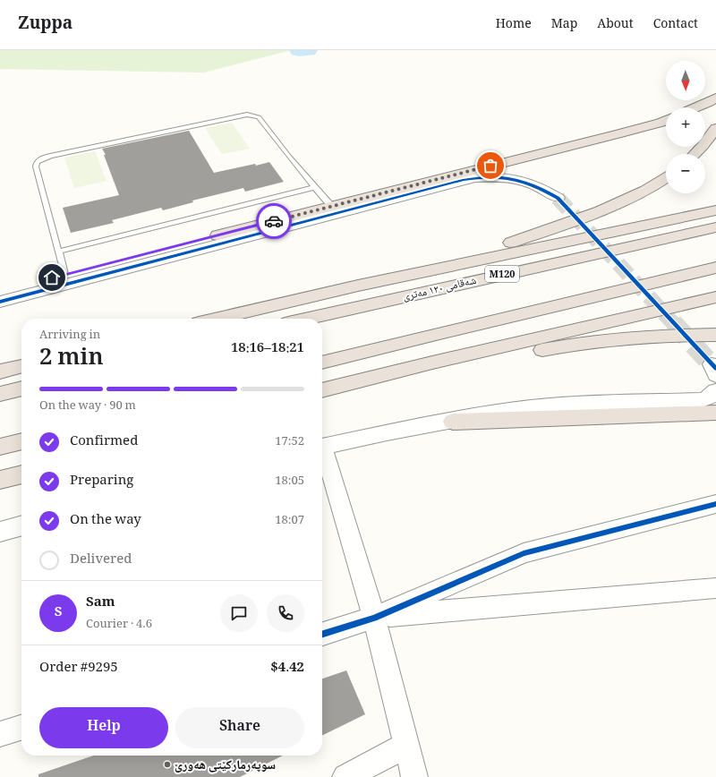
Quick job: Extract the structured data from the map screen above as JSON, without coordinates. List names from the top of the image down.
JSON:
{
  "streets": {
    "highway": ["M120", "شەقامی ١٢٠ مەتری"]
  },
  "places": ["سوپەرمارکێتی هەورێ"],
  "north": "bottom",
  "page": {
    "header": "Zuppa",
    "nav": [
      "Home",
      "Map",
      "About",
      "Contact"
    ],
    "map_buttons": ["+", "−"],
    "heading": ["2 min", "Arriving in", "18:16–18:21"],
    "panel": [
      "Sam",
      "Courier · 4.6",
      "Order #9295",
      "$4.42"
    ],
    "bar": "On the way · 90 m",
    "list": [
      ["Confirmed", "17:52"],
      ["Preparing", "18:05"],
      ["On the way", "18:07"],
      "Delivered"
    ],
    "round": "S",
    "buttons": ["Help", "Share"]
  }
}
